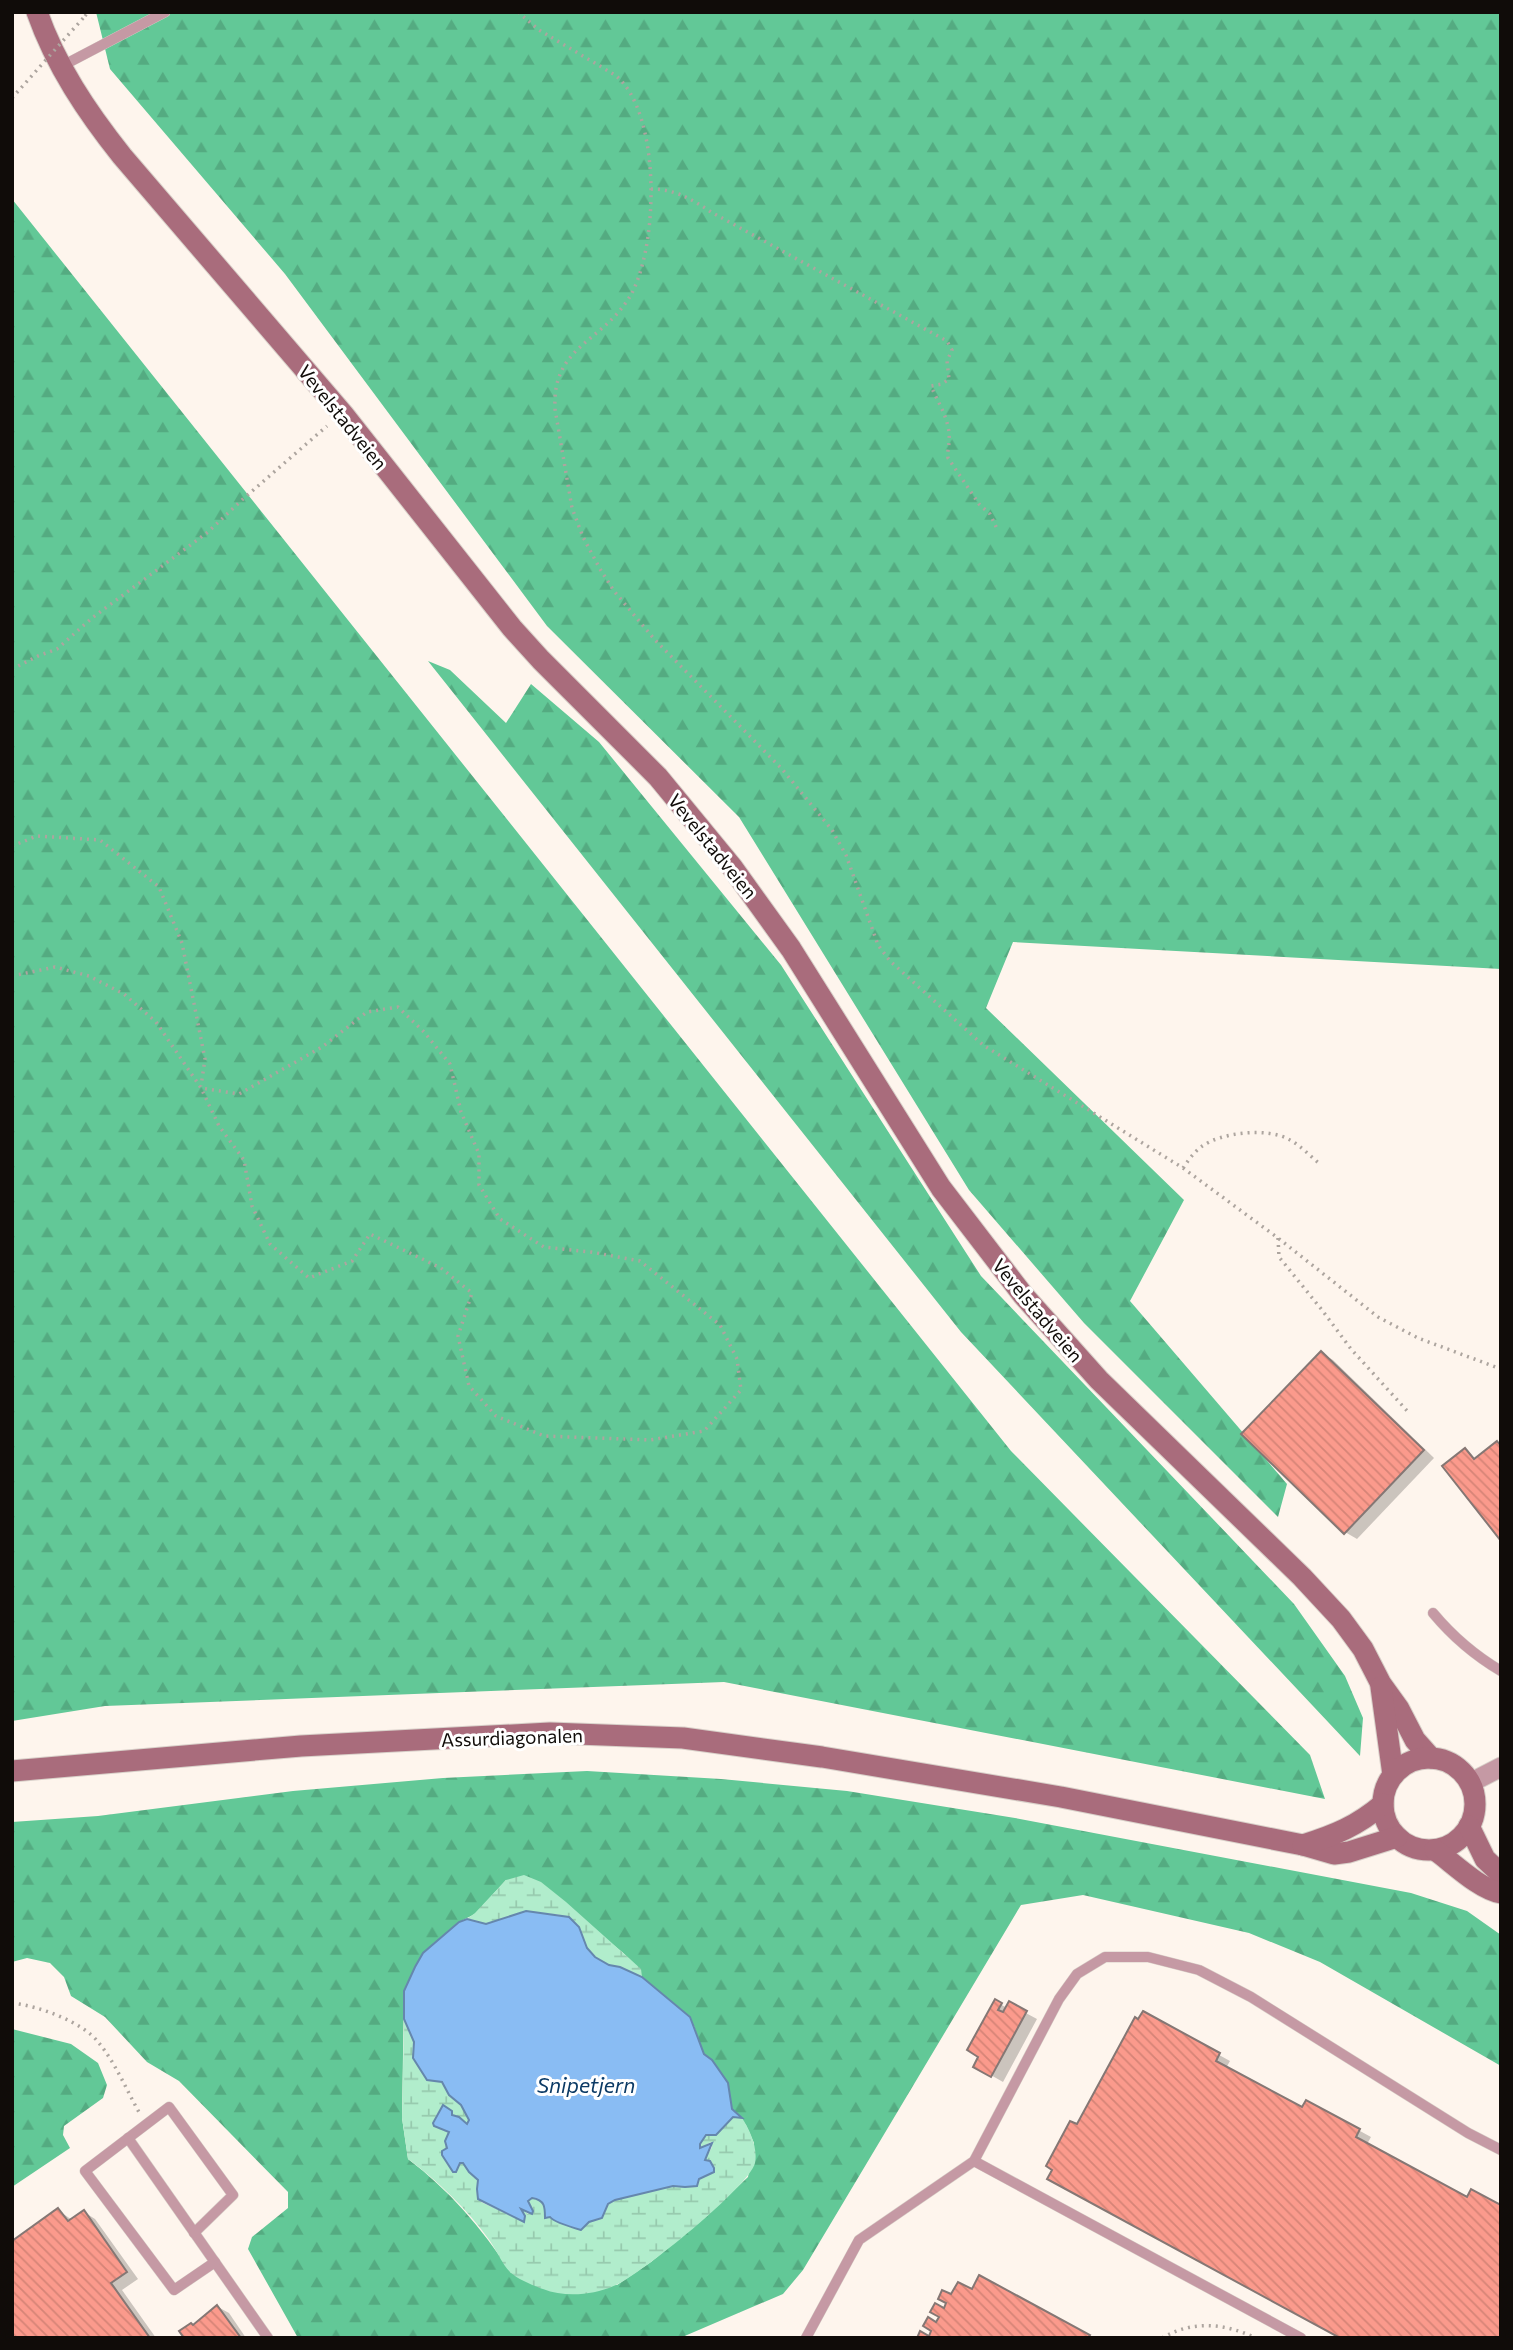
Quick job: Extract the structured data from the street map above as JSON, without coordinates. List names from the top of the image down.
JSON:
{
  "streets": {
    "main road": ["Vevelstadveien", "Assurdiagonalen"]
  },
  "water": ["Snipetjern"]
}
